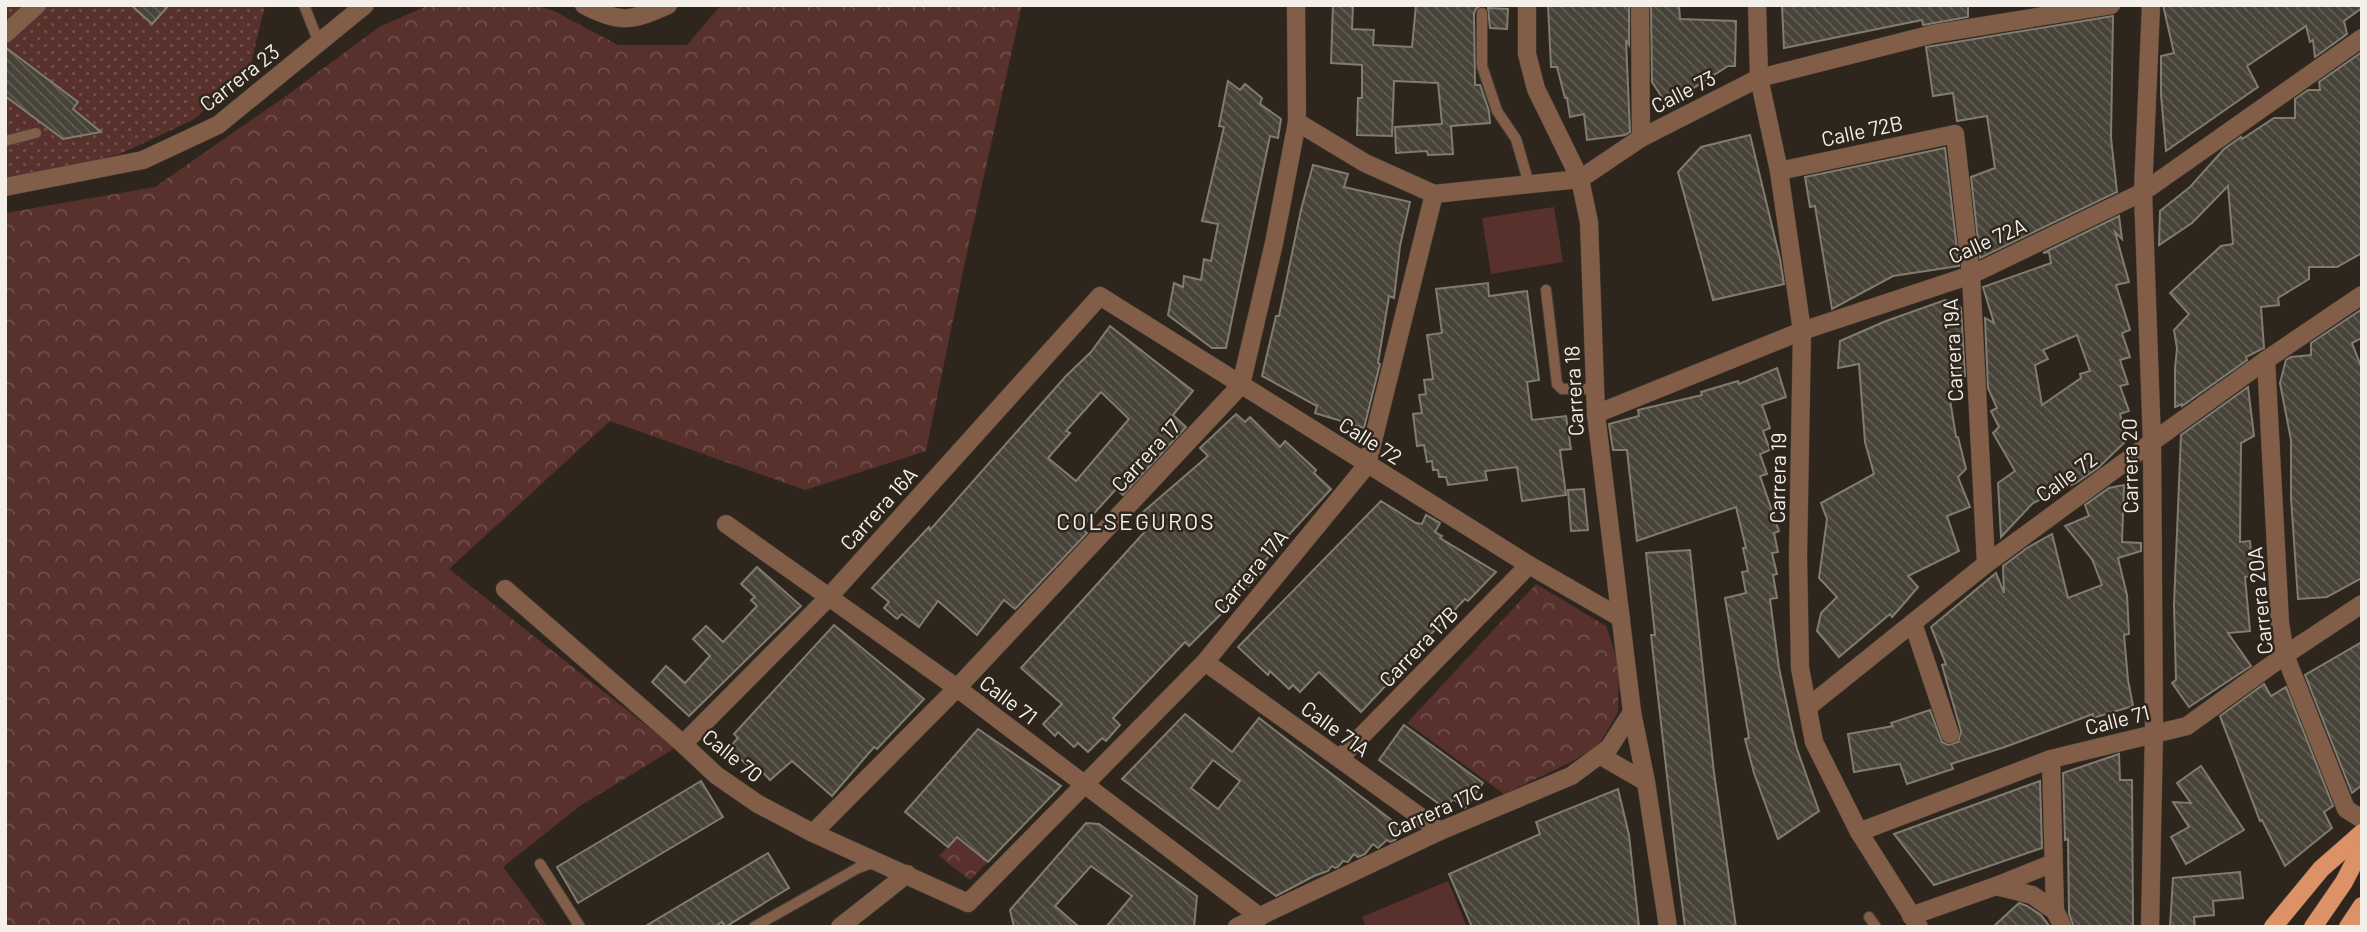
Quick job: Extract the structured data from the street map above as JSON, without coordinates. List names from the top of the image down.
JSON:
{
  "streets": {
    "street": [
      "Carrera 23",
      "Calle 73",
      "Calle 72B",
      "Calle 72A",
      "Carrera 19A",
      "Carrera 18",
      "Calle 72",
      "Carrera 17",
      "Carrera 20",
      "Carrera 19",
      "Carrera 16A",
      "Carrera 17A",
      "Carrera 20A",
      "Carrera 17B",
      "Calle 71",
      "Calle 71A",
      "Calle 70",
      "Carrera 17C"
    ]
  },
  "crossings": [
    ["Calle 73", "Carrera 18"],
    ["Calle 73", "Carrera 19"],
    ["Calle 73", "Carrera 17A"],
    ["Calle 72B", "Carrera 19A"],
    ["Calle 72B", "Carrera 19"],
    ["Calle 72A", "Carrera 19A"],
    ["Calle 72A", "Carrera 18"],
    ["Calle 72A", "Carrera 20"],
    ["Calle 72A", "Carrera 19"],
    ["Carrera 19A", "Calle 72"],
    ["Carrera 18", "Calle 72"],
    ["Carrera 18", "Carrera 17C"],
    ["Calle 72", "Carrera 17"],
    ["Calle 72", "Carrera 20"],
    ["Calle 72", "Carrera 19"],
    ["Calle 72", "Carrera 16A"],
    ["Calle 72", "Carrera 17A"],
    ["Calle 72", "Carrera 20A"],
    ["Calle 72", "Carrera 17B"],
    ["Carrera 17", "Calle 71"],
    ["Carrera 17", "Calle 70"],
    ["Carrera 20", "Calle 71"],
    ["Carrera 19", "Calle 71"],
    ["Carrera 16A", "Calle 71"],
    ["Carrera 16A", "Calle 70"],
    ["Carrera 17A", "Calle 71"],
    ["Carrera 17A", "Calle 71A"],
    ["Carrera 17A", "Calle 70"],
    ["Carrera 20A", "Calle 71"],
    ["Carrera 17B", "Calle 71A"],
    ["Calle 71", "Carrera 17C"],
    ["Calle 71A", "Carrera 17C"]
  ],
  "districts": ["COLSEGUROS"]
}
